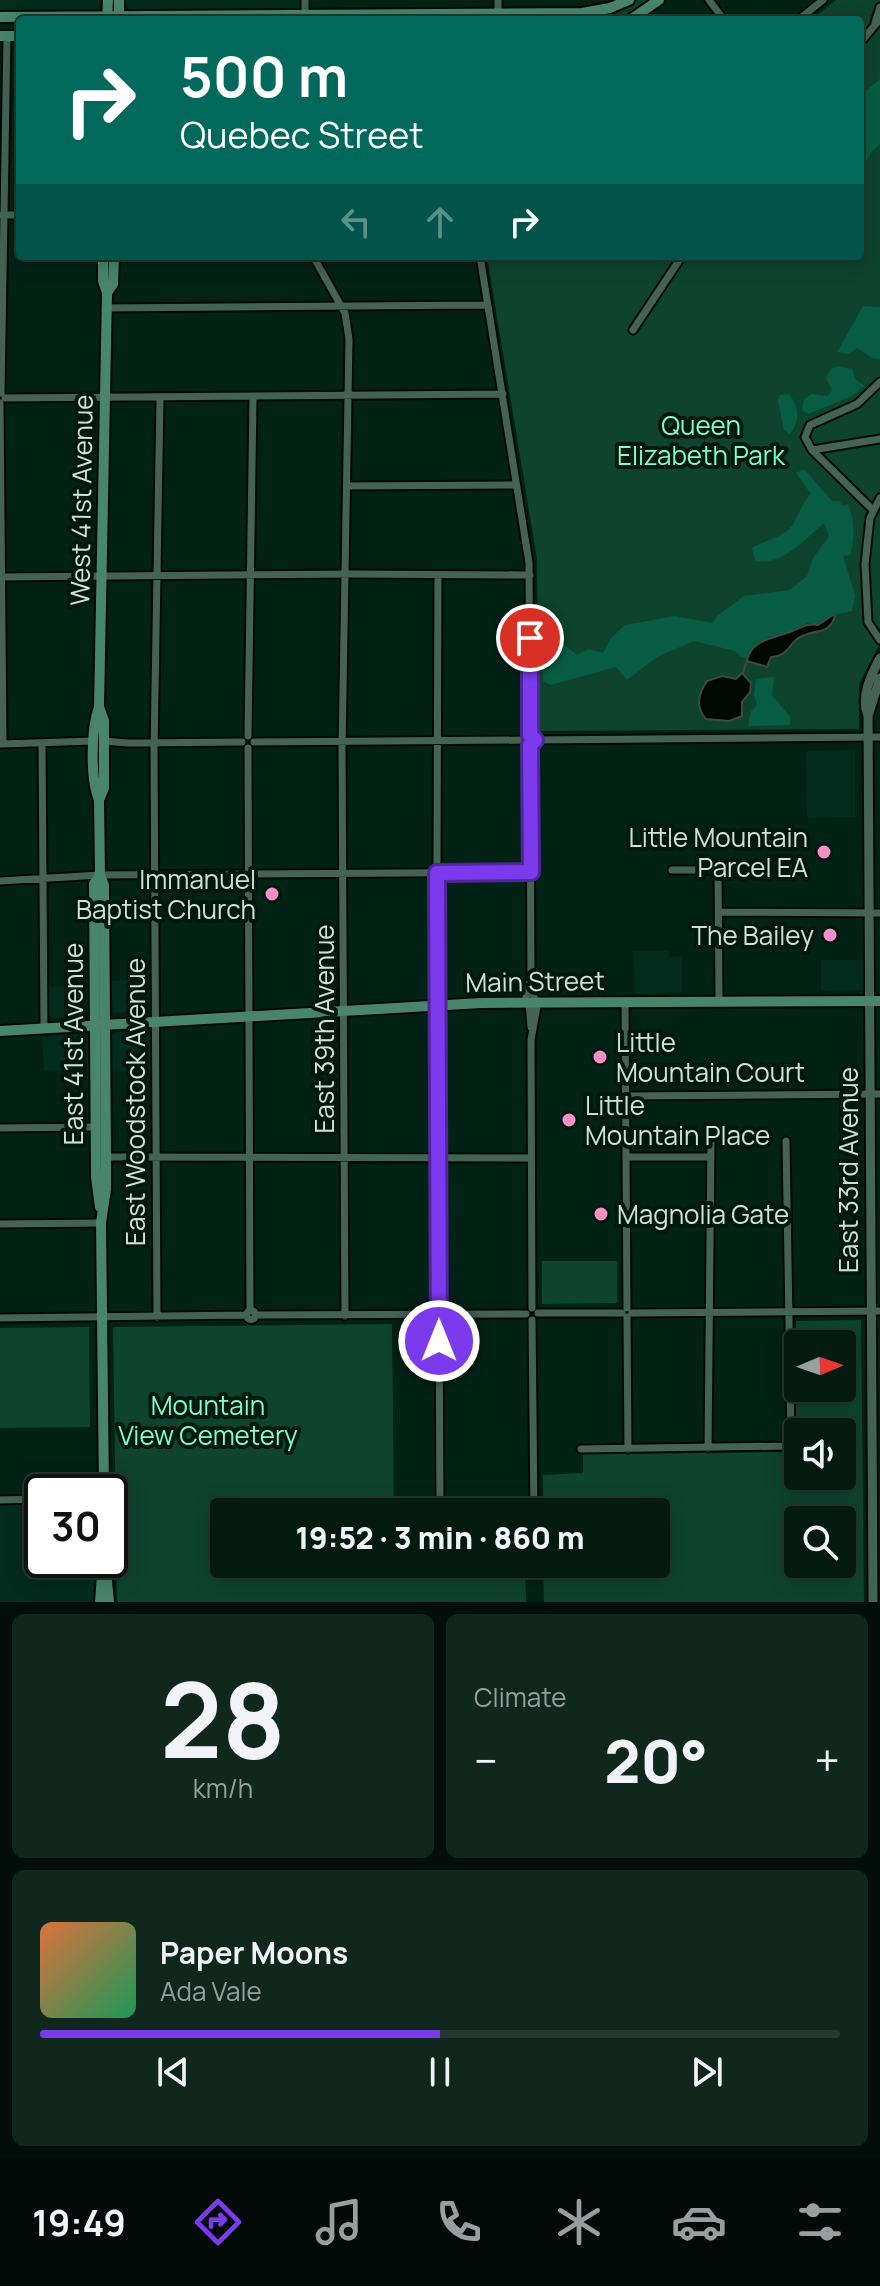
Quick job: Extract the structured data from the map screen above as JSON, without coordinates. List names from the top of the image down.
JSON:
{
  "streets": {
    "main road": ["West 41st Avenue", "Main Street", "East 41st Avenue"],
    "street": ["East 39th Avenue", "East Woodstock Avenue", "East 33rd Avenue"]
  },
  "crossings": [
    ["West 41st Avenue", "East 41st Avenue"],
    ["Main Street", "East 39th Avenue"],
    ["Main Street", "East 41st Avenue"],
    ["Main Street", "East Woodstock Avenue"],
    ["Main Street", "East 33rd Avenue"]
  ],
  "parks": ["Queen Elizabeth Park", "Mountain View Cemetery"],
  "places": [
    "Little Mountain Parcel EA",
    "Immanuel Baptist Church",
    "The Bailey",
    "Little Mountain Court",
    "Little Mountain Place",
    "Magnolia Gate"
  ],
  "north": "right",
  "page": {
    "turn": ["500 m", "Quebec Street"],
    "limit": "30",
    "trip": "19:52 · 3 min · 860 m",
    "tile": [
      ["28", "km/h"],
      "Climate"
    ],
    "heat": ["−", "20°", "+"],
    "song": ["Paper Moons", "Ada Vale"],
    "tabs": "19:49"
  }
}
